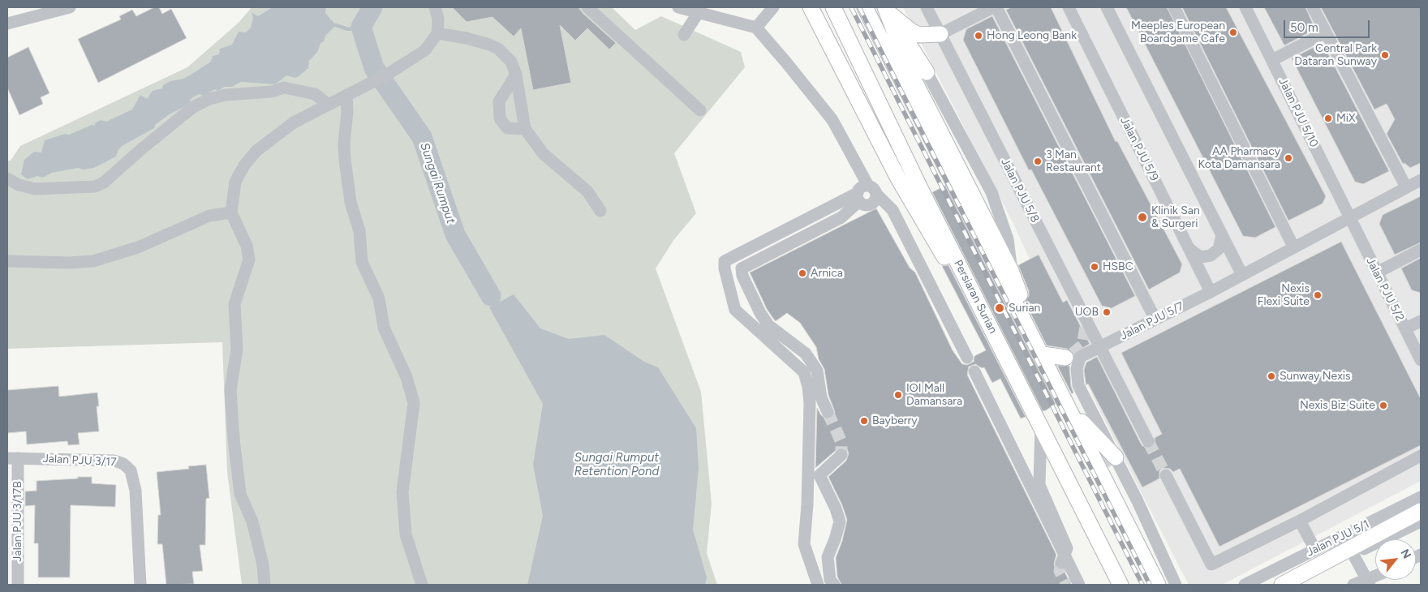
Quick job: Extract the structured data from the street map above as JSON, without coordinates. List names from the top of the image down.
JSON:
{
  "streets": {
    "main road": ["Persiaran Surian"],
    "street": [
      "Jalan PJU 5/10",
      "Jalan PJU 5/9",
      "Jalan PJU 5/8",
      "Jalan PJU 5/2",
      "Jalan PJU 5/7",
      "Jalan PJU 3/17",
      "Jalan PJU 3/17B",
      "Jalan PJU 5/1"
    ]
  },
  "crossings": [
    ["Jalan PJU 5/10", "Jalan PJU 5/2"],
    ["Jalan PJU 5/10", "Jalan PJU 5/7"],
    ["Jalan PJU 5/9", "Jalan PJU 5/7"],
    ["Jalan PJU 5/8", "Jalan PJU 5/7"],
    ["Jalan PJU 5/2", "Jalan PJU 5/7"],
    ["Jalan PJU 3/17", "Jalan PJU 3/17B"]
  ],
  "water": ["Sungai Rumput", "Sungai Rumput Retention Pond"],
  "places": [
    "Meeples European Boardgame Cafe",
    "Hong Leong Bank",
    "Central Park Dataran Sunway",
    "MiX",
    "AA Pharmacy Kota Damansara",
    "3 Man Restaurant",
    "Klinik San & Surgeri",
    "HSBC",
    "Arnica",
    "Nexis Flexi Suite",
    "Surian",
    "UOB",
    "Sunway Nexis",
    "IOI Mall Damansara",
    "Nexis Biz Suite",
    "Bayberry"
  ],
  "scale_bar": "50 m",
  "north": "top right"
}
